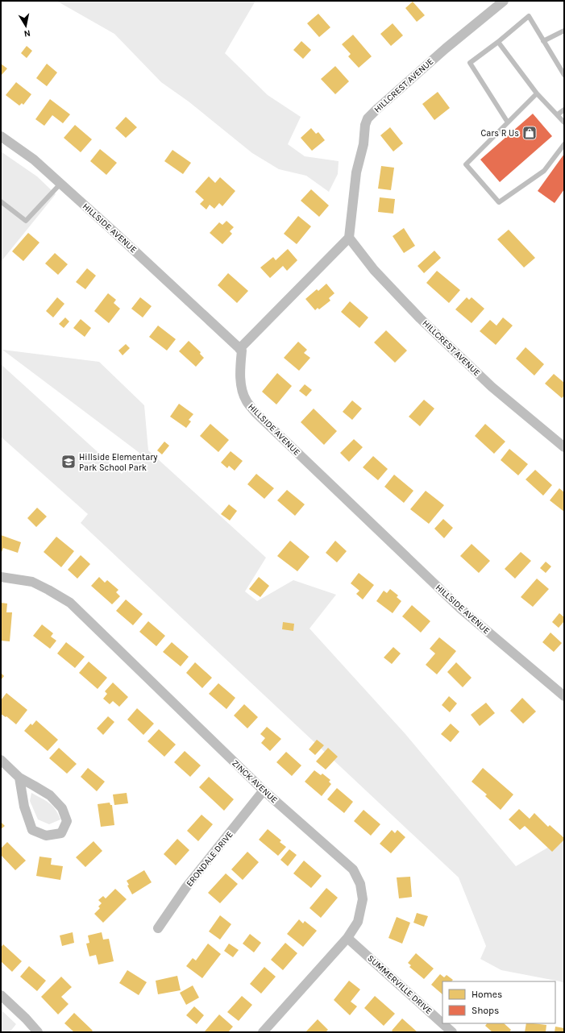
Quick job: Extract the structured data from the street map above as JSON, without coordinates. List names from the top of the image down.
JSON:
{
  "streets": {
    "street": [
      "HILLCREST AVENUE",
      "HILLSIDE AVENUE",
      "ZINCK AVENUE",
      "ERONDALE DRIVE",
      "SUMMERVILLE DRIVE"
    ]
  },
  "crossings": [
    ["ZINCK AVENUE", "ERONDALE DRIVE"],
    ["ZINCK AVENUE", "SUMMERVILLE DRIVE"]
  ],
  "places": {
    "shop": ["Cars R Us"],
    "school or university": ["Hillside Elementary Park School Park"]
  },
  "legend": ["Homes", "Shops"],
  "north": "bottom"
}
